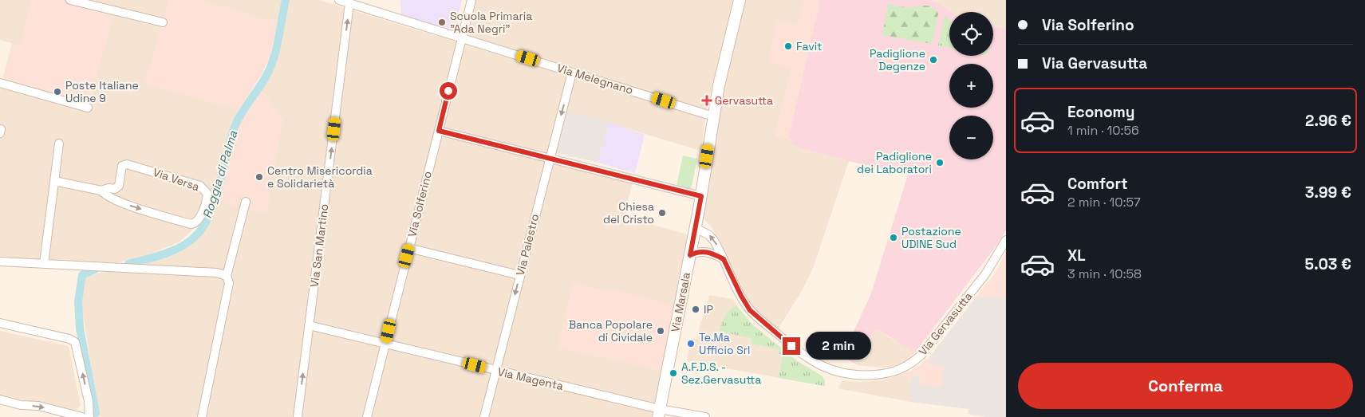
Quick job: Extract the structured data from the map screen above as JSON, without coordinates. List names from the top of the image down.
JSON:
{
  "streets": {
    "street": [
      "Via Melegnano",
      "Via Versa",
      "Via Solferino",
      "Via Palestro",
      "Via San Martino",
      "Via Marsala",
      "Via Gervasutta",
      "Via Magenta"
    ]
  },
  "crossings": [
    ["Via Melegnano", "Via Solferino"],
    ["Via Melegnano", "Via Palestro"],
    ["Via Melegnano", "Via San Martino"],
    ["Via Melegnano", "Via Marsala"],
    ["Via Solferino", "Via Magenta"],
    ["Via Palestro", "Via Magenta"],
    ["Via San Martino", "Via Magenta"],
    ["Via Marsala", "Via Gervasutta"],
    ["Via Marsala", "Via Magenta"]
  ],
  "one_way": ["Via Palestro", "Via San Martino"],
  "water": ["Roggia di Palma"],
  "places": {
    "other": [
      "Scuola Primaria \"Ada Negri\"",
      "Favit",
      "Padiglione Degenze",
      "Poste Italiane Udine 9",
      "Padiglione dei Laboratori",
      "Centro Misericordia e Solidarietà",
      "Chiesa del Cristo",
      "Postazione UDINE Sud",
      "IP",
      "Banca Popolare di Cividale",
      "Te.Ma Ufficio Srl",
      "A.F.D.S. - Sez.Gervasutta"
    ],
    "health": ["Gervasutta"]
  },
  "page": {
    "banner": ["Via Solferino", "Via Gervasutta"],
    "map_buttons": ["+", "−"],
    "list": [
      {
        "name": "Economy",
        "note": "1 min · 10:56",
        "value": "2.96 €"
      },
      {
        "name": "Comfort",
        "note": "2 min · 10:57",
        "value": "3.99 €"
      },
      {
        "name": "XL",
        "note": "3 min · 10:58",
        "value": "5.03 €"
      }
    ],
    "bubble": "2 min",
    "buttons": "Conferma"
  }
}
